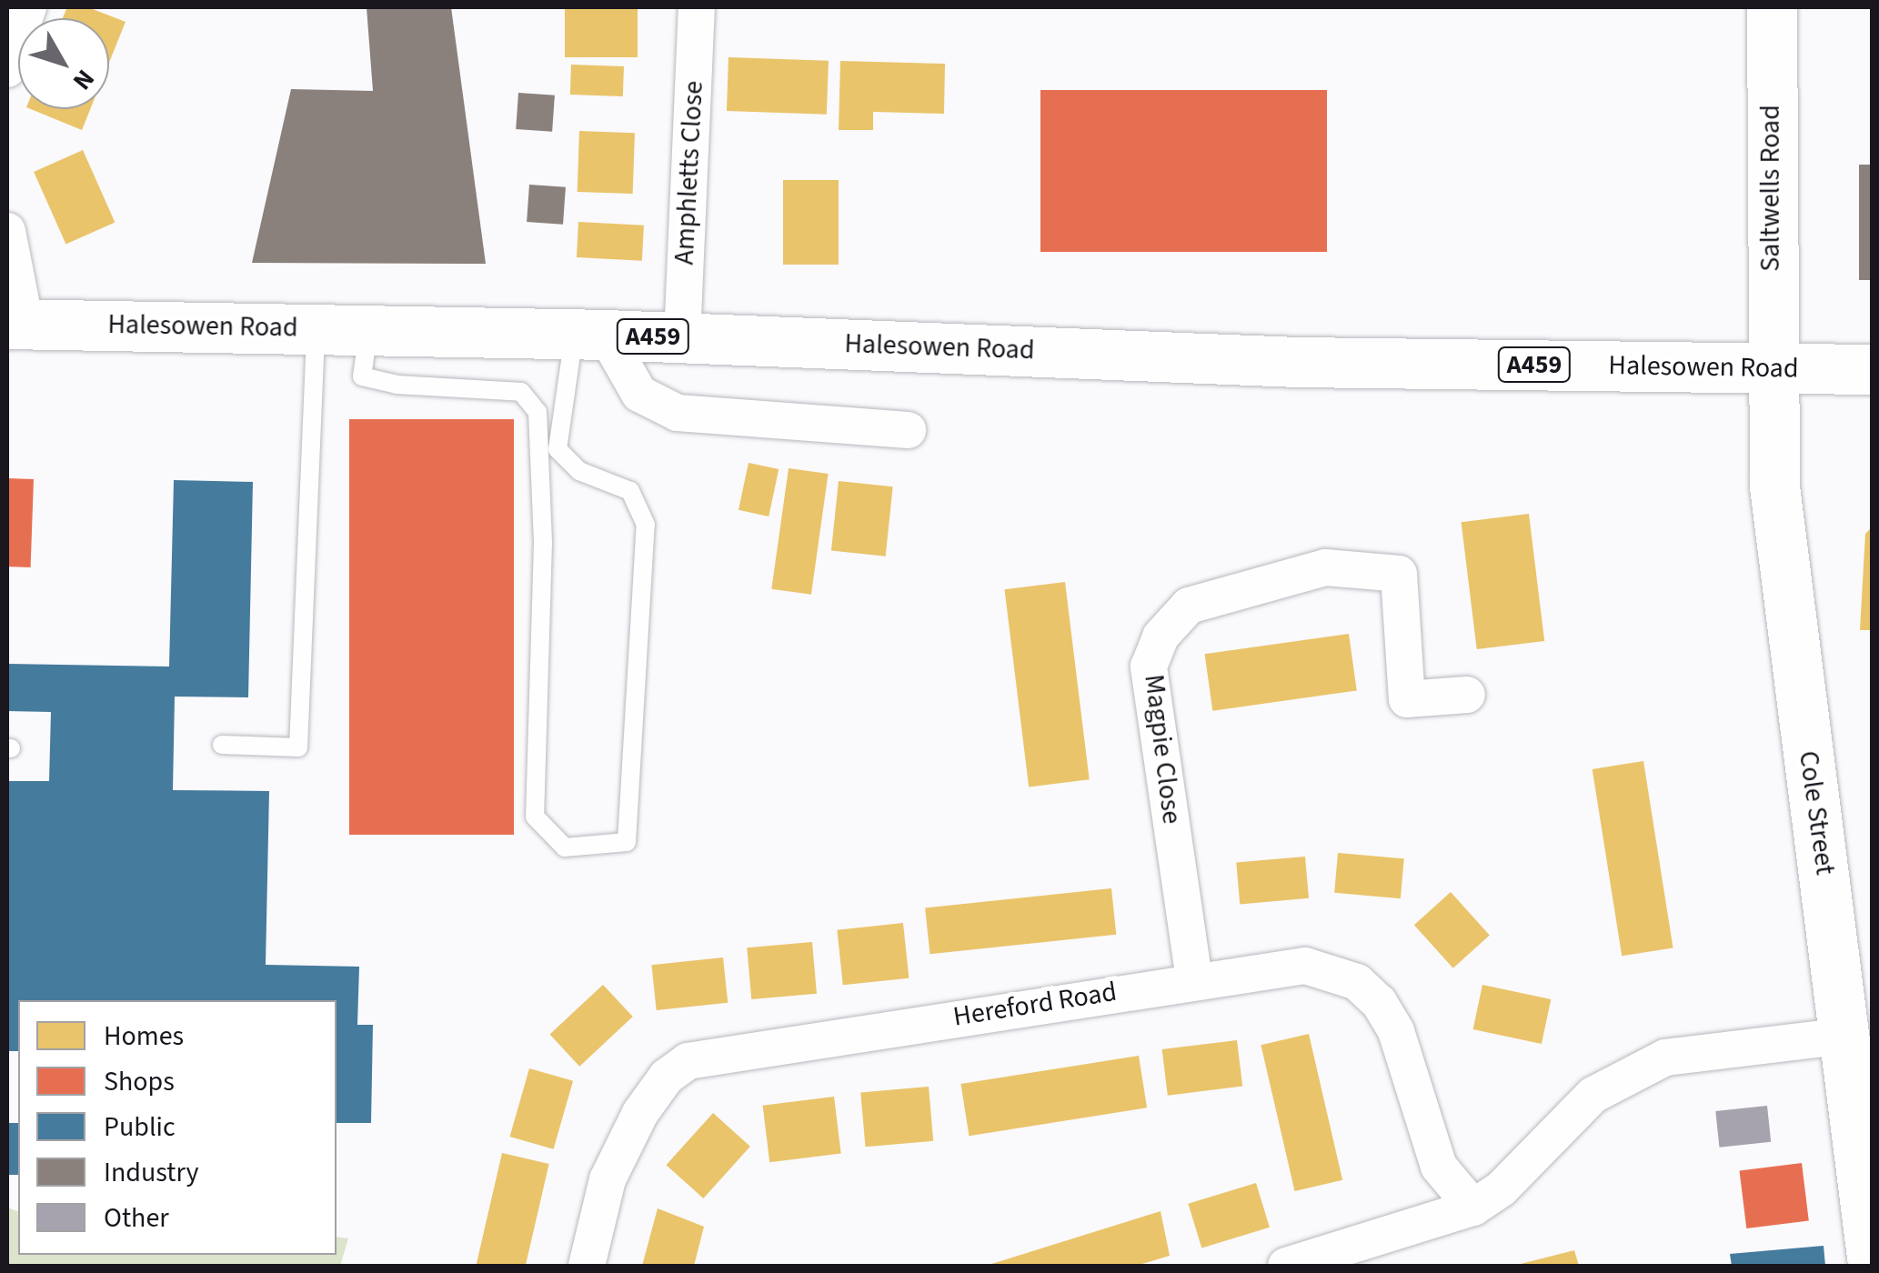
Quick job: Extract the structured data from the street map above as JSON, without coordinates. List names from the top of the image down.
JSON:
{
  "streets": {
    "main road": [
      "Saltwells Road",
      "Halesowen Road",
      "A459",
      "Cole Street"
    ],
    "street": ["Amphletts Close", "Magpie Close", "Hereford Road"]
  },
  "crossings": [
    ["Amphletts Close", "Halesowen Road"],
    ["Saltwells Road", "Halesowen Road"],
    ["Saltwells Road", "Cole Street"],
    ["Halesowen Road", "Cole Street"],
    ["Magpie Close", "Hereford Road"]
  ],
  "legend": [
    "Homes",
    "Shops",
    "Public",
    "Industry",
    "Other"
  ],
  "north": "bottom right"
}
